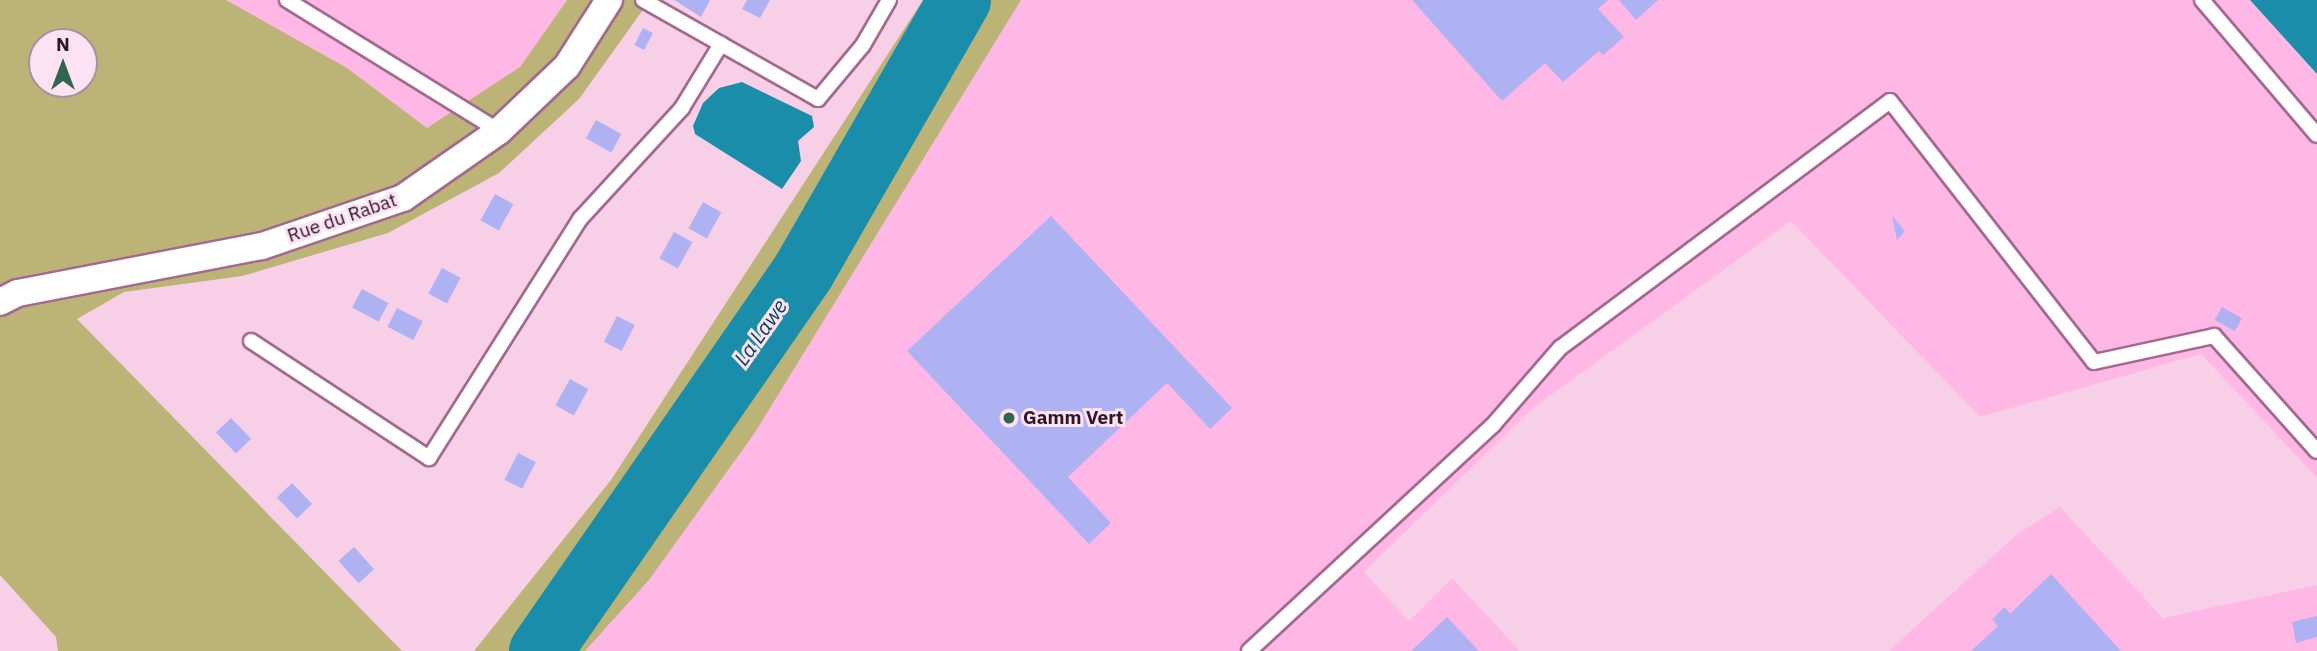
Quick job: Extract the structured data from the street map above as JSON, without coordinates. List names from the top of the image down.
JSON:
{
  "streets": {
    "street": ["Rue du Rabat"]
  },
  "water": ["La Lawe"],
  "places": ["Gamm Vert"],
  "north": "top"
}
